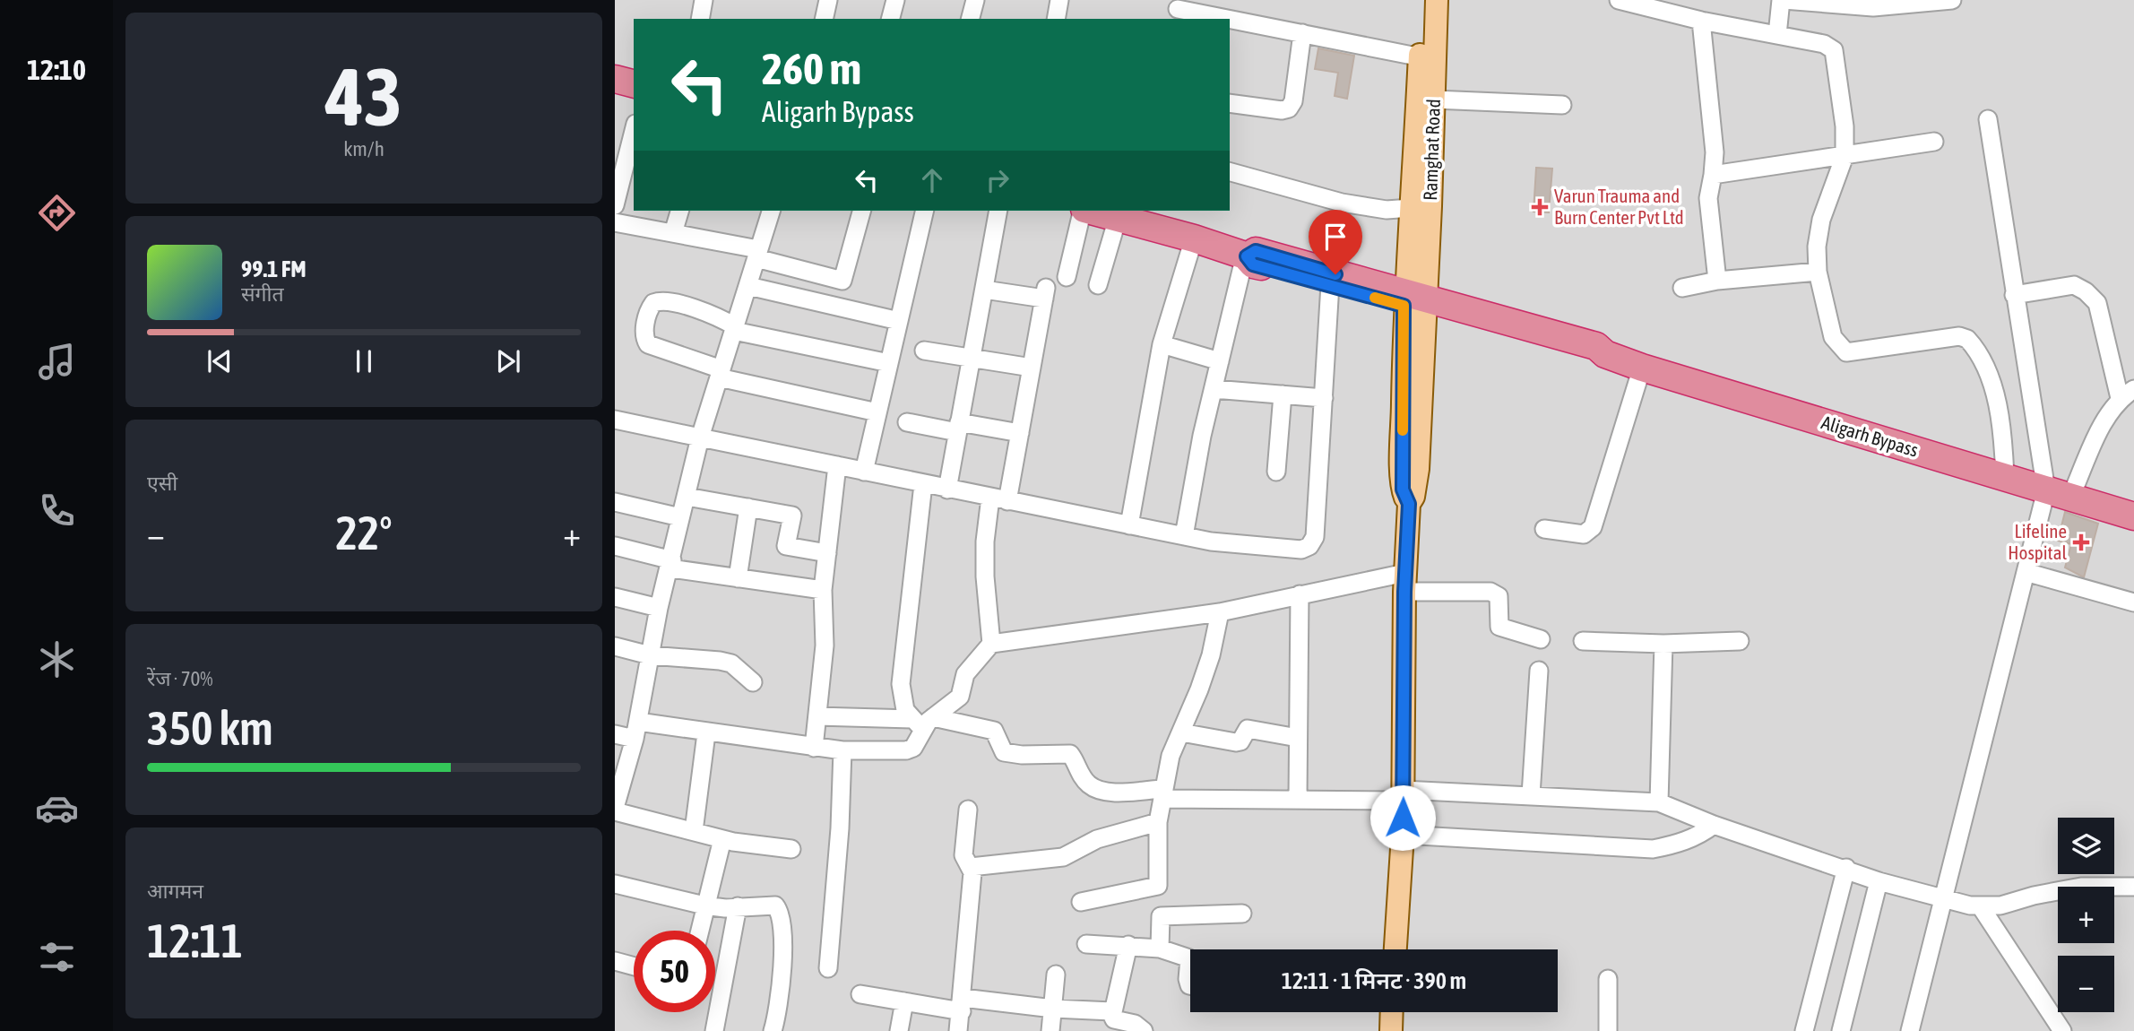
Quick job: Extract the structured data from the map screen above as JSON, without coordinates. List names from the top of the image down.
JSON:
{
  "streets": {
    "highway": ["Aligarh Bypass"],
    "main road": ["Ramghat Road"]
  },
  "crossings": [
    ["Ramghat Road", "Aligarh Bypass"]
  ],
  "places": {
    "health": ["Varun Trauma and Burn Center Pvt Ltd", "Lifeline Hospital"]
  },
  "page": {
    "tabs": "12:10",
    "tile": [
      ["43", "km/h"],
      "एसी",
      ["रेंज · 70%", "350 km"],
      ["आगमन", "12:11"]
    ],
    "turn": ["260 m", "Aligarh Bypass"],
    "song": ["99.1 FM", "संगीत"],
    "heat": ["−", "22°", "+"],
    "map_buttons": ["+", "−"],
    "limit": "50",
    "trip": "12:11 · 1 मिनट · 390 m"
  }
}
